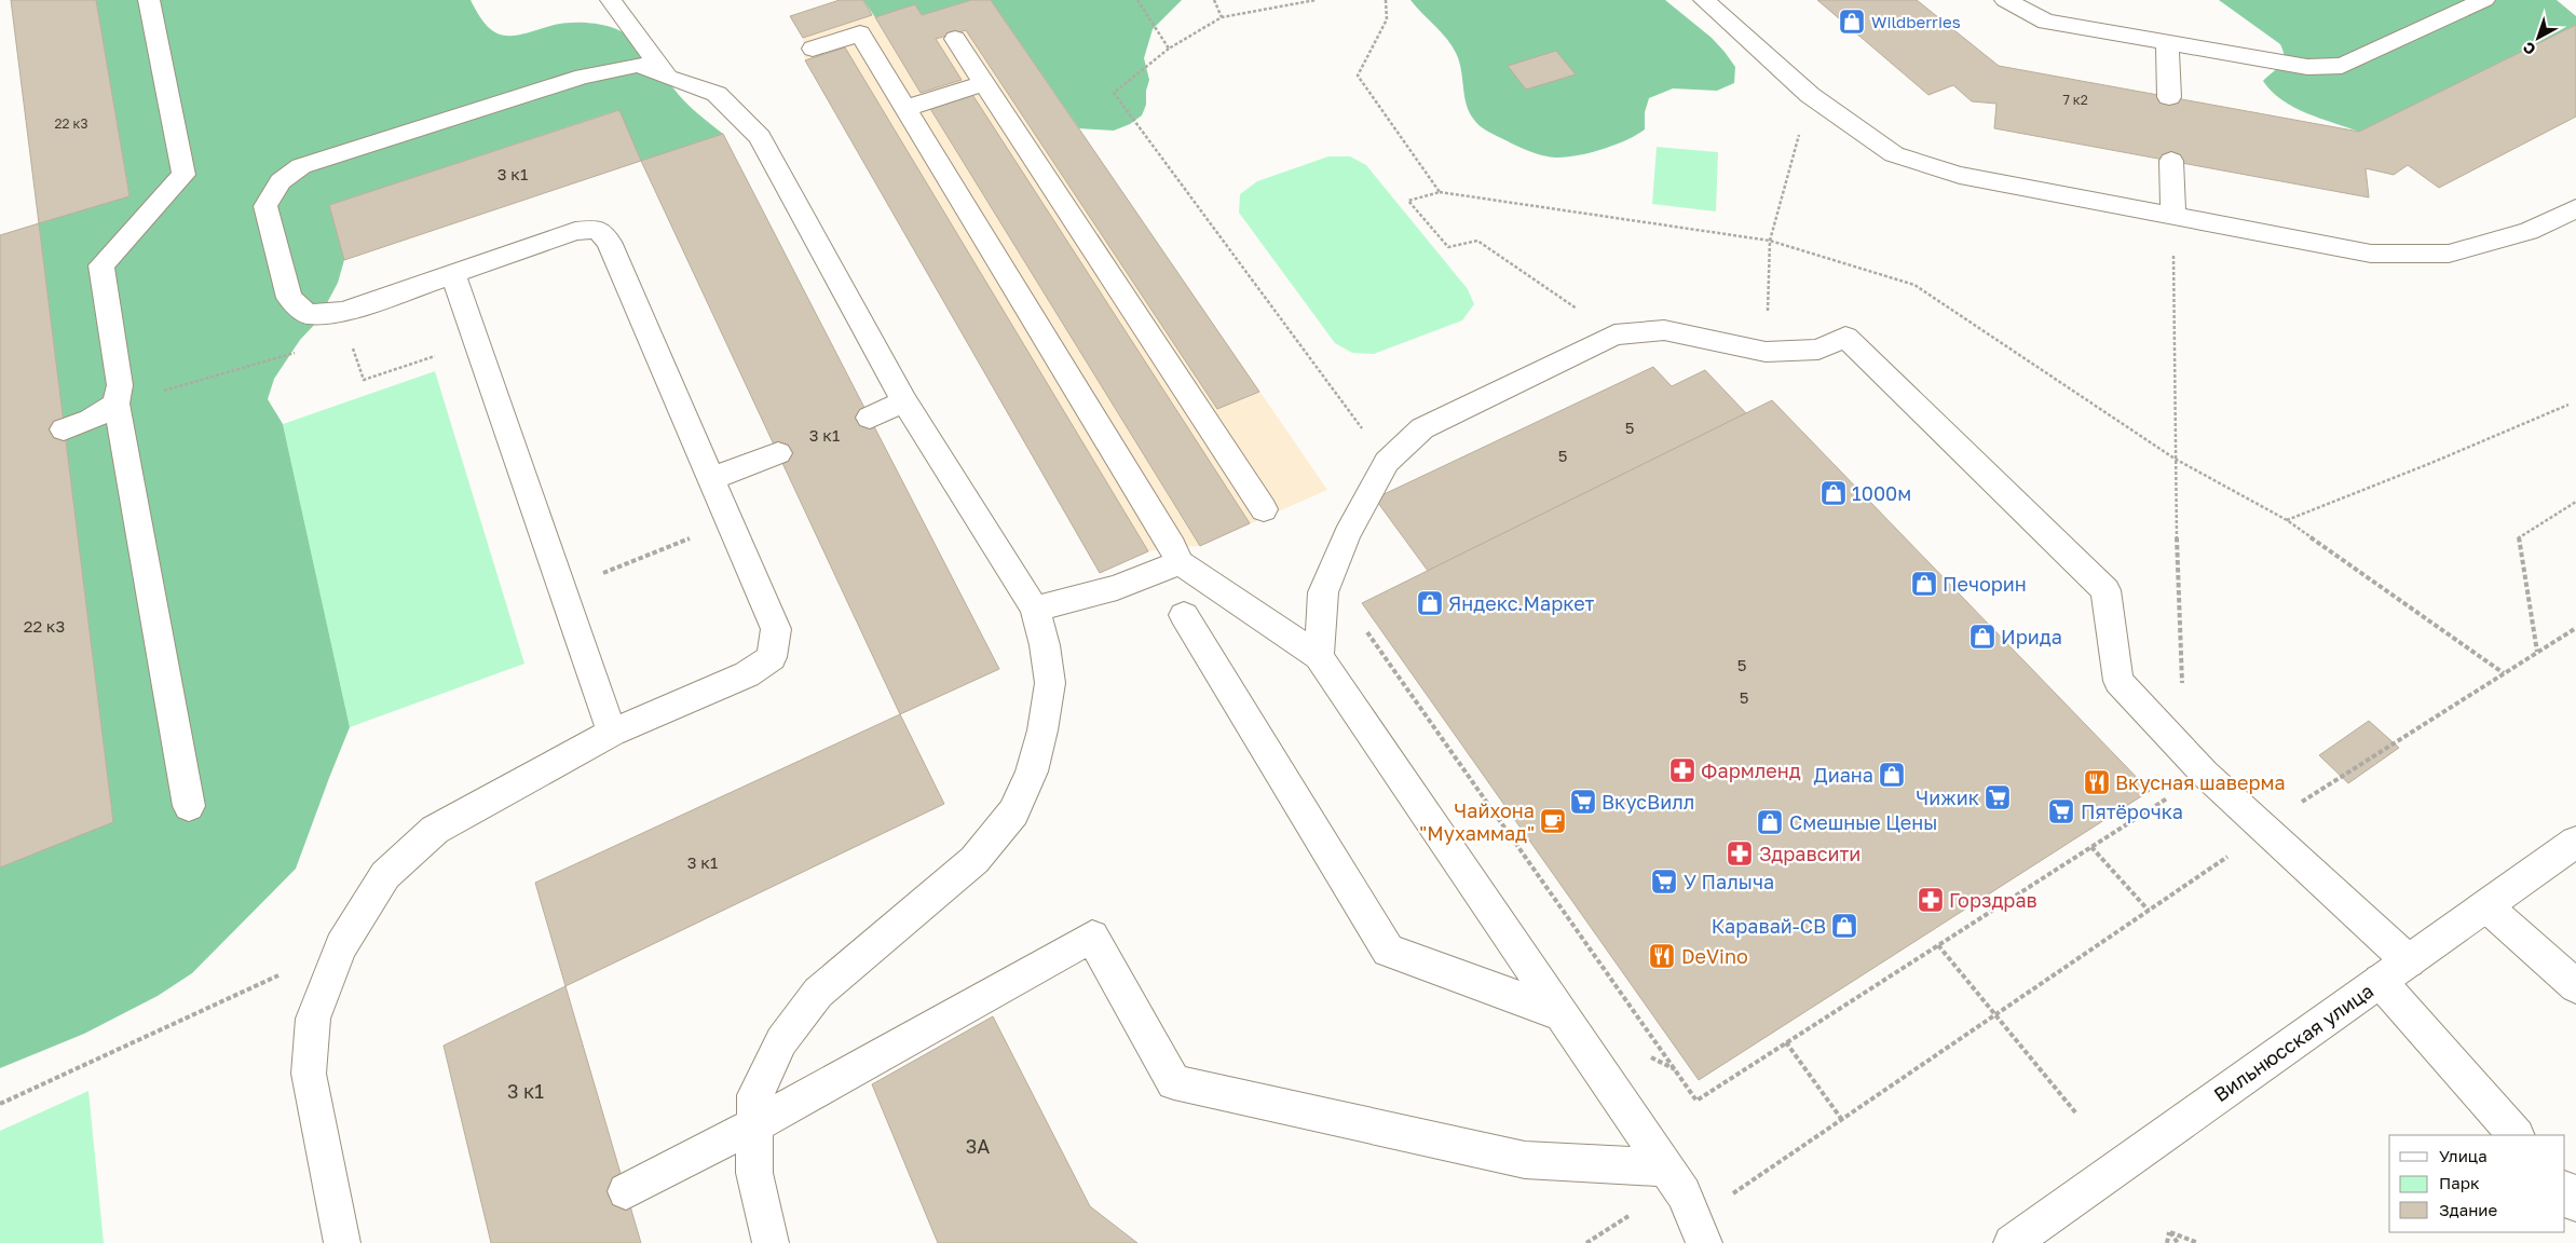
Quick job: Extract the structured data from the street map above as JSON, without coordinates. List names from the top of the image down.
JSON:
{
  "streets": {
    "street": ["Вильнюсская улица"]
  },
  "places": {
    "shop": [
      "Wildberries",
      "1000м",
      "Печорин",
      "Яндекс.Маркет",
      "Ирида",
      "Диана",
      "Смешные Цены",
      "Каравай-СВ"
    ],
    "pharmacy": ["Фармленд", "Здравсити", "Горздрав"],
    "restaurant": ["Вкусная шаверма", "DeVino"],
    "supermarket": [
      "Чижик",
      "ВкусВилл",
      "Пятёрочка",
      "У Палыча"
    ],
    "cafe": ["Чайхона \"Мухаммад\""]
  },
  "house_numbers": [
    "7 к2",
    "22 к3",
    "3 к1",
    "5",
    "3 к1",
    "5",
    "22 к3",
    "5",
    "5",
    "3 к1",
    "3 к1",
    "3А"
  ],
  "legend": ["Улица", "Парк", "Здание"],
  "north": "bottom left"
}
